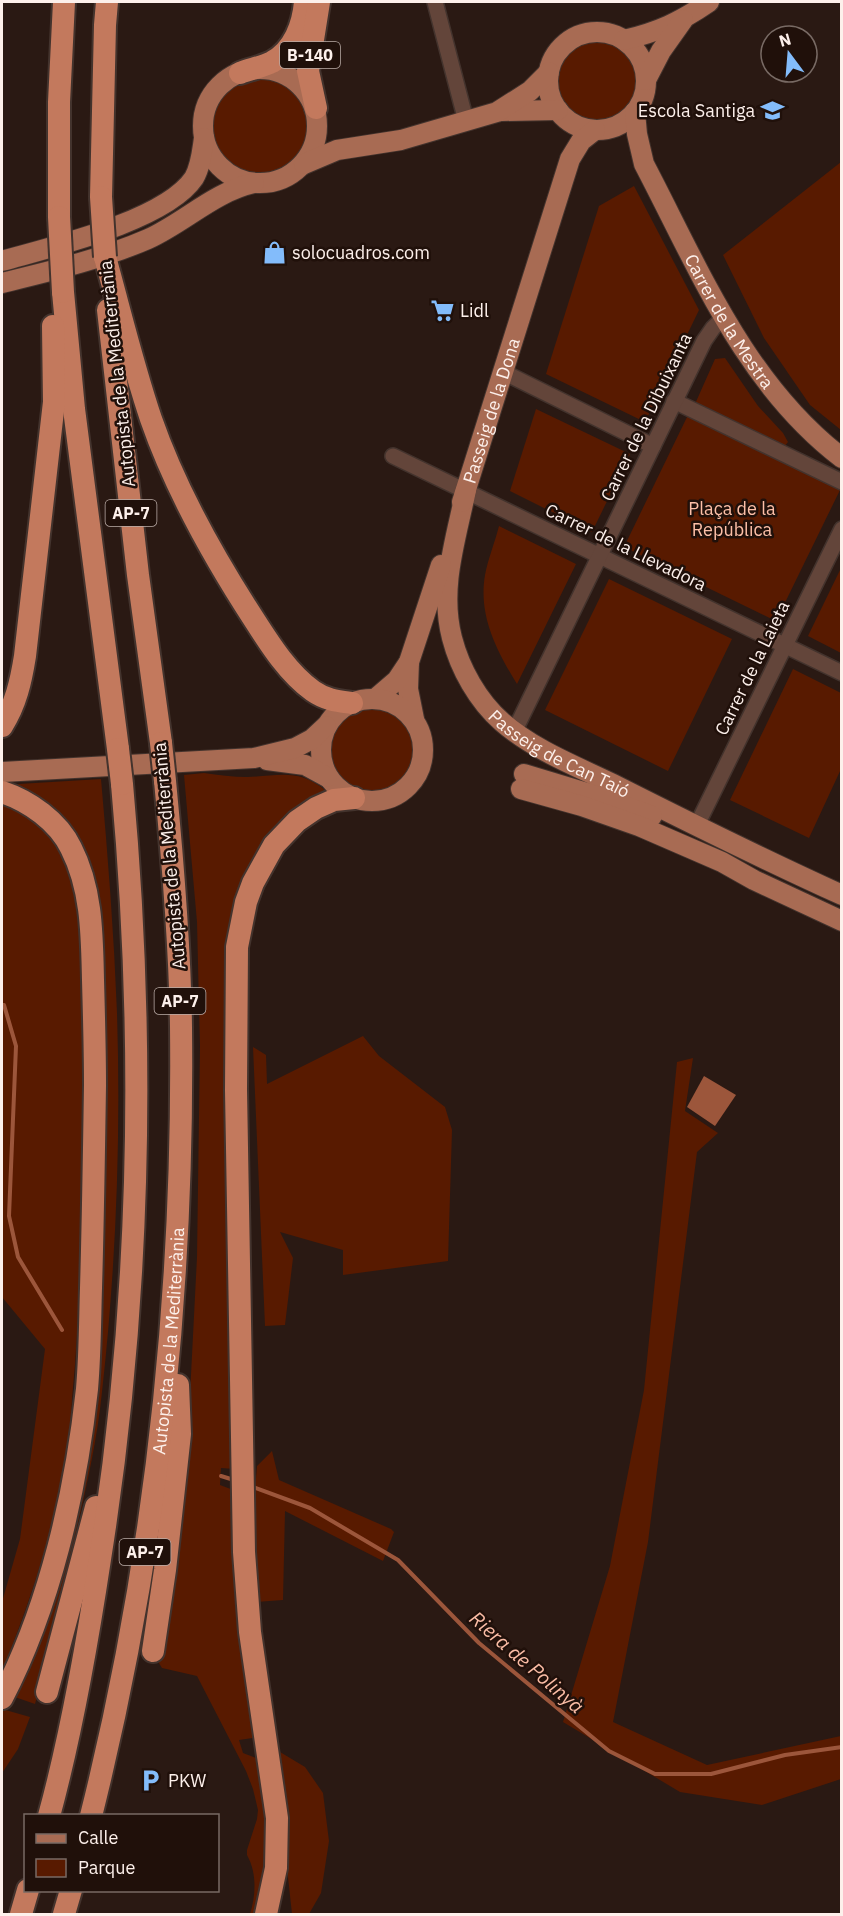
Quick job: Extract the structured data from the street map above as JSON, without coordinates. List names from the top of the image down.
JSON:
{
  "streets": {
    "highway": ["B-140", "Autopista de la Mediterrània", "AP-7"],
    "main road": ["Carrer de la Mestra", "Passeig de la Dona", "Passeig de Can Taió"],
    "street": ["Carrer de la Dibuixanta", "Carrer de la Llevadora", "Carrer de la Laieta"]
  },
  "crossings": [
    ["Carrer de la Mestra", "Passeig de la Dona"],
    ["Carrer de la Mestra", "Carrer de la Dibuixanta"],
    ["Passeig de la Dona", "Carrer de la Llevadora"],
    ["Passeig de la Dona", "Passeig de Can Taió"],
    ["Carrer de la Dibuixanta", "Carrer de la Llevadora"],
    ["Carrer de la Dibuixanta", "Passeig de Can Taió"],
    ["Carrer de la Llevadora", "Carrer de la Laieta"],
    ["Carrer de la Llevadora", "Passeig de Can Taió"],
    ["Carrer de la Laieta", "Passeig de Can Taió"]
  ],
  "water": ["Riera de Polinyà"],
  "parks": ["Plaça de la República"],
  "places": {
    "school or university": ["Escola Santiga"],
    "shop": ["solocuadros.com"],
    "supermarket": ["Lidl"],
    "parking": ["PKW"]
  },
  "legend": ["Calle", "Parque"],
  "north": "top"
}
